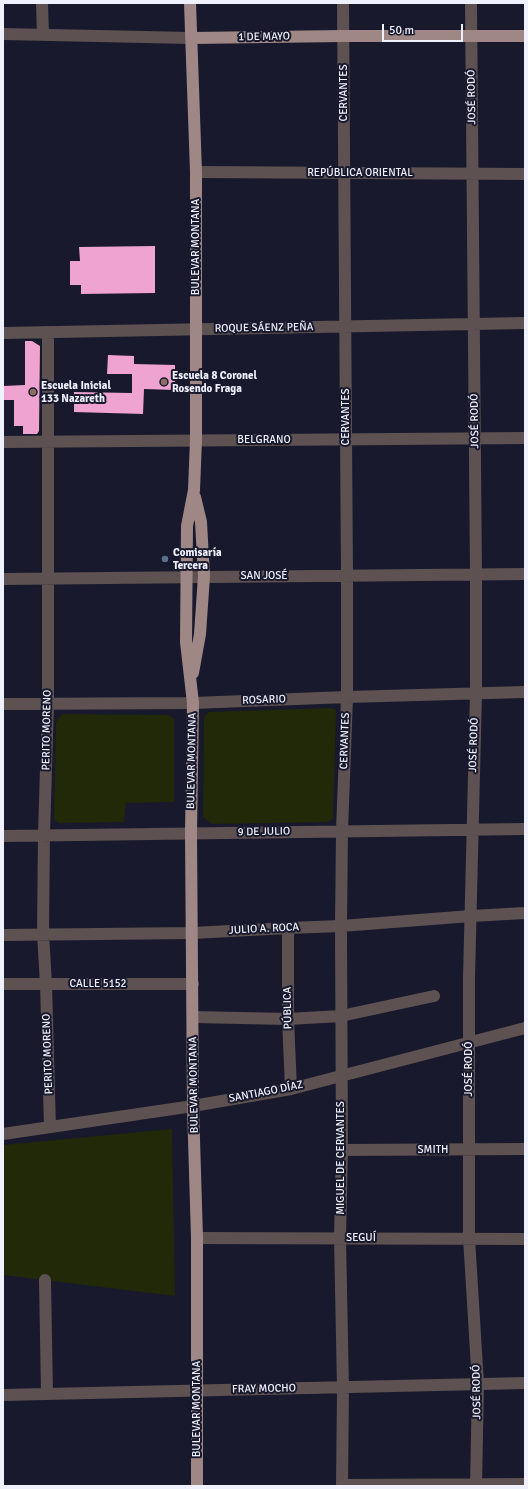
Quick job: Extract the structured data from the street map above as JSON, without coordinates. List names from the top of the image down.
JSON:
{
  "streets": {
    "main road": ["1 DE MAYO", "BULEVAR MONTANA"],
    "street": [
      "CERVANTES",
      "JOSÉ RODÓ",
      "REPÚBLICA ORIENTAL",
      "ROQUE SÁENZ PEÑA",
      "BELGRANO",
      "SAN JOSÉ",
      "ROSARIO",
      "PERITO MORENO",
      "9 DE JULIO",
      "JULIO A. ROCA",
      "CALLE 5152",
      "PÚBLICA",
      "SANTIAGO DÍAZ",
      "SMITH",
      "MIGUEL DE CERVANTES",
      "SEGUÍ",
      "FRAY MOCHO"
    ]
  },
  "crossings": [
    ["1 DE MAYO", "CERVANTES"],
    ["1 DE MAYO", "JOSÉ RODÓ"],
    ["1 DE MAYO", "BULEVAR MONTANA"],
    ["CERVANTES", "REPÚBLICA ORIENTAL"],
    ["CERVANTES", "ROQUE SÁENZ PEÑA"],
    ["CERVANTES", "BELGRANO"],
    ["CERVANTES", "SAN JOSÉ"],
    ["CERVANTES", "ROSARIO"],
    ["CERVANTES", "9 DE JULIO"],
    ["CERVANTES", "MIGUEL DE CERVANTES"],
    ["JOSÉ RODÓ", "REPÚBLICA ORIENTAL"],
    ["JOSÉ RODÓ", "ROQUE SÁENZ PEÑA"],
    ["JOSÉ RODÓ", "BELGRANO"],
    ["JOSÉ RODÓ", "SAN JOSÉ"],
    ["JOSÉ RODÓ", "ROSARIO"],
    ["JOSÉ RODÓ", "9 DE JULIO"],
    ["JOSÉ RODÓ", "JULIO A. ROCA"],
    ["JOSÉ RODÓ", "SANTIAGO DÍAZ"],
    ["JOSÉ RODÓ", "SMITH"],
    ["JOSÉ RODÓ", "SEGUÍ"],
    ["JOSÉ RODÓ", "FRAY MOCHO"],
    ["REPÚBLICA ORIENTAL", "BULEVAR MONTANA"],
    ["BULEVAR MONTANA", "ROQUE SÁENZ PEÑA"],
    ["BULEVAR MONTANA", "BELGRANO"],
    ["BULEVAR MONTANA", "SAN JOSÉ"],
    ["BULEVAR MONTANA", "ROSARIO"],
    ["BULEVAR MONTANA", "9 DE JULIO"],
    ["BULEVAR MONTANA", "JULIO A. ROCA"],
    ["BULEVAR MONTANA", "CALLE 5152"],
    ["BULEVAR MONTANA", "SANTIAGO DÍAZ"],
    ["BULEVAR MONTANA", "SEGUÍ"],
    ["BULEVAR MONTANA", "FRAY MOCHO"],
    ["ROQUE SÁENZ PEÑA", "PERITO MORENO"],
    ["BELGRANO", "PERITO MORENO"],
    ["SAN JOSÉ", "PERITO MORENO"],
    ["ROSARIO", "PERITO MORENO"],
    ["PERITO MORENO", "9 DE JULIO"],
    ["PERITO MORENO", "JULIO A. ROCA"],
    ["PERITO MORENO", "CALLE 5152"],
    ["PERITO MORENO", "SANTIAGO DÍAZ"],
    ["9 DE JULIO", "MIGUEL DE CERVANTES"],
    ["JULIO A. ROCA", "PÚBLICA"],
    ["JULIO A. ROCA", "MIGUEL DE CERVANTES"],
    ["PÚBLICA", "SANTIAGO DÍAZ"],
    ["SANTIAGO DÍAZ", "MIGUEL DE CERVANTES"],
    ["SMITH", "MIGUEL DE CERVANTES"],
    ["MIGUEL DE CERVANTES", "SEGUÍ"],
    ["MIGUEL DE CERVANTES", "FRAY MOCHO"]
  ],
  "places": ["Escuela 8 Coronel Rosendo Fraga", "Escuela Inicial 133 Nazareth", "Comisaría Tercera"],
  "scale_bar": "50 m"
}
